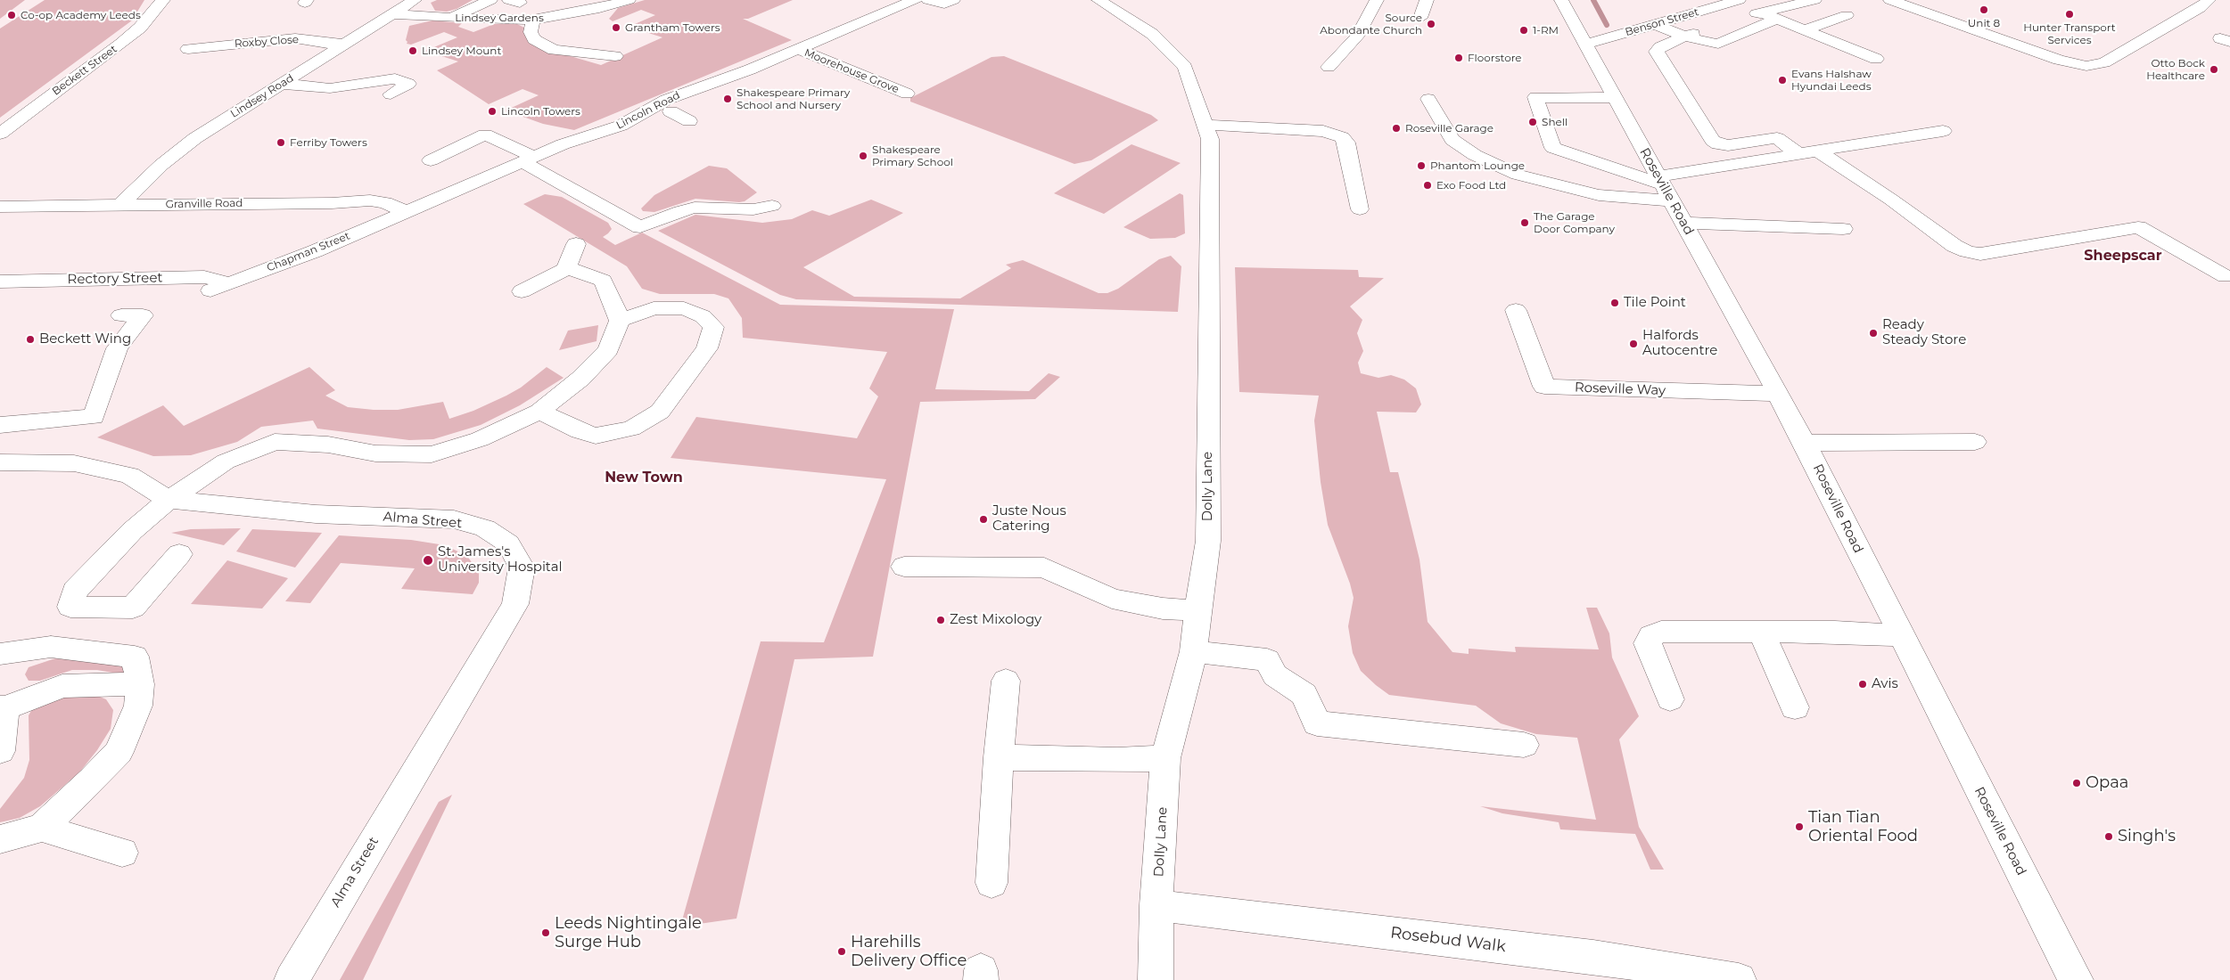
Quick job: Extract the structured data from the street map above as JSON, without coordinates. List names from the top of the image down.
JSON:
{
  "streets": {
    "street": [
      "Lindsey Gardens",
      "Benson Street",
      "Roxby Close",
      "Beckett Street",
      "Moorehouse Grove",
      "Lindsey Road",
      "Lincoln Road",
      "Roseville Road",
      "Granville Road",
      "Chapman Street",
      "Rectory Street",
      "Roseville Way",
      "Dolly Lane",
      "Alma Street",
      "Rosebud Walk"
    ]
  },
  "crossings": [
    ["Lindsey Gardens", "Lindsey Road"],
    ["Benson Street", "Roseville Road"],
    ["Roxby Close", "Lindsey Road"],
    ["Moorehouse Grove", "Lincoln Road"],
    ["Lindsey Road", "Granville Road"],
    ["Lincoln Road", "Granville Road"],
    ["Lincoln Road", "Chapman Street"],
    ["Roseville Road", "Roseville Way"],
    ["Granville Road", "Chapman Street"],
    ["Chapman Street", "Rectory Street"],
    ["Dolly Lane", "Rosebud Walk"]
  ],
  "districts": ["Sheepscar", "New Town"],
  "places": [
    "Unit 8",
    "Hunter Transport Services",
    "Co-op Academy Leeds",
    "Source Abondante Church",
    "Grantham Towers",
    "1-RM",
    "Lindsey Mount",
    "Floorstore",
    "Otto Bock Healthcare",
    "Evans Halshaw Hyundai Leeds",
    "Shakespeare Primary School and Nursery",
    "Lincoln Towers",
    "Shell",
    "Roseville Garage",
    "Ferriby Towers",
    "Shakespeare Primary School",
    "Phantom Lounge",
    "Exo Food Ltd",
    "The Garage Door Company",
    "Tile Point",
    "Ready Steady Store",
    "Beckett Wing",
    "Halfords Autocentre",
    "Juste Nous Catering",
    "St. James's University Hospital",
    "Zest Mixology",
    "Avis",
    "Opaa",
    "Tian Tian Oriental Food",
    "Singh's",
    "Leeds Nightingale Surge Hub",
    "Harehills Delivery Office"
  ]
}
